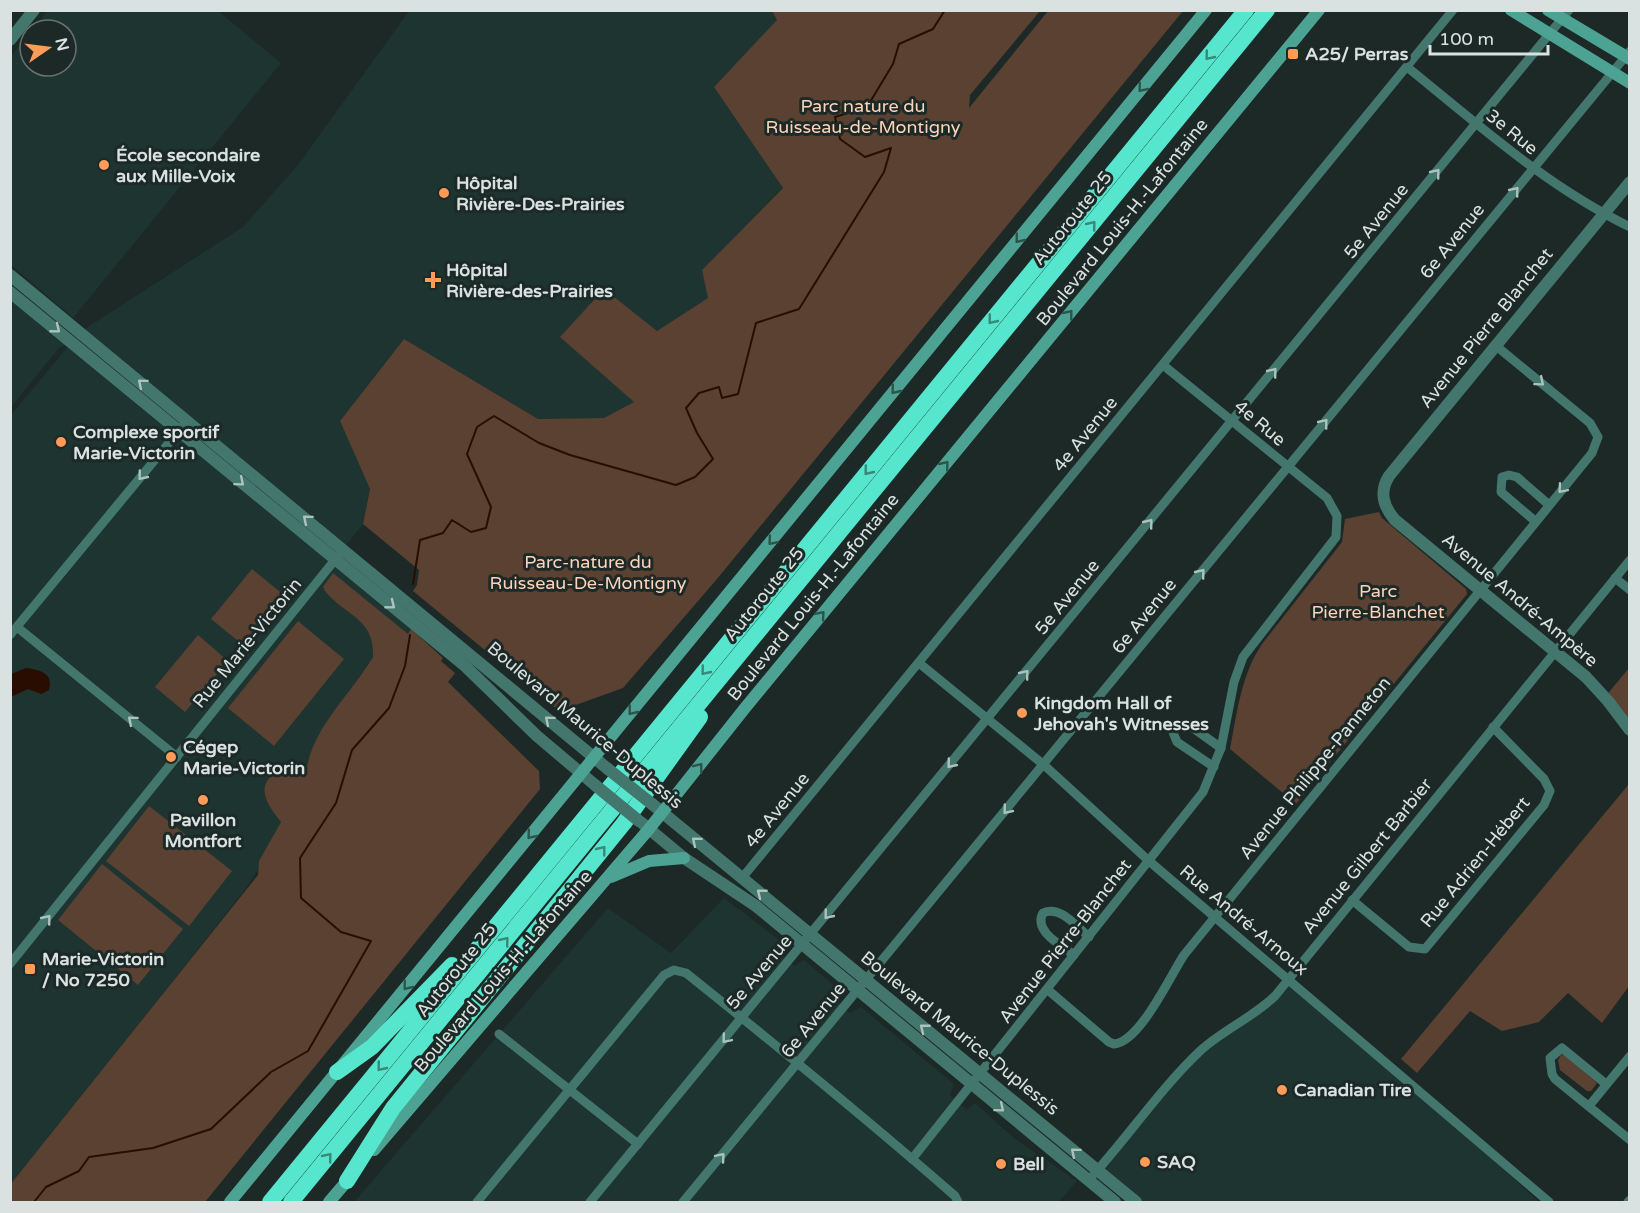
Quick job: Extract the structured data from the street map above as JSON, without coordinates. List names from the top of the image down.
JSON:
{
  "streets": {
    "highway": ["Autoroute 25"],
    "main road": ["Boulevard Louis-H.-Lafontaine"],
    "street": [
      "3e Rue",
      "5e Avenue",
      "6e Avenue",
      "Avenue Pierre Blanchet",
      "4e Rue",
      "4e Avenue",
      "Avenue André-Ampère",
      "Rue Marie-Victorin",
      "Boulevard Maurice-Duplessis",
      "Avenue Philippe-Panneton",
      "Avenue Gilbert Barbier",
      "Rue Adrien-Hébert",
      "Rue André-Arnoux",
      "Avenue Pierre-Blanchet"
    ]
  },
  "crossings": [
    ["3e Rue", "5e Avenue"],
    ["3e Rue", "6e Avenue"],
    ["3e Rue", "Avenue Pierre Blanchet"],
    ["3e Rue", "4e Avenue"],
    ["5e Avenue", "4e Rue"],
    ["5e Avenue", "Boulevard Maurice-Duplessis"],
    ["5e Avenue", "Rue André-Arnoux"],
    ["Boulevard Louis-H.-Lafontaine", "Boulevard Maurice-Duplessis"],
    ["6e Avenue", "4e Rue"],
    ["6e Avenue", "Boulevard Maurice-Duplessis"],
    ["6e Avenue", "Rue André-Arnoux"],
    ["Avenue Pierre Blanchet", "Avenue André-Ampère"],
    ["Avenue Pierre Blanchet", "Avenue Philippe-Panneton"],
    ["4e Rue", "4e Avenue"],
    ["4e Rue", "Avenue Pierre-Blanchet"],
    ["4e Avenue", "Boulevard Maurice-Duplessis"],
    ["4e Avenue", "Rue André-Arnoux"],
    ["Avenue André-Ampère", "Avenue Philippe-Panneton"],
    ["Avenue André-Ampère", "Avenue Gilbert Barbier"],
    ["Rue Marie-Victorin", "Boulevard Maurice-Duplessis"],
    ["Boulevard Maurice-Duplessis", "Avenue Gilbert Barbier"],
    ["Boulevard Maurice-Duplessis", "Avenue Pierre-Blanchet"],
    ["Avenue Philippe-Panneton", "Rue André-Arnoux"],
    ["Avenue Philippe-Panneton", "Avenue Pierre-Blanchet"],
    ["Avenue Gilbert Barbier", "Rue Adrien-Hébert"],
    ["Avenue Gilbert Barbier", "Rue André-Arnoux"],
    ["Rue André-Arnoux", "Avenue Pierre-Blanchet"]
  ],
  "one_way": ["Rue Marie-Victorin"],
  "parks": ["Parc nature du Ruisseau-de-Montigny", "Parc-nature du Ruisseau-De-Montigny", "Parc Pierre-Blanchet"],
  "places": {
    "transit": ["A25/ Perras", "Marie-Victorin / No 7250"],
    "other": [
      "École secondaire aux Mille-Voix",
      "Hôpital Rivière-Des-Prairies",
      "Complexe sportif Marie-Victorin",
      "Kingdom Hall of Jehovah's Witnesses",
      "Cégep Marie-Victorin",
      "Pavillon Montfort",
      "Canadian Tire",
      "SAQ",
      "Bell"
    ],
    "health": ["Hôpital Rivière-des-Prairies"]
  },
  "scale_bar": "100 m",
  "north": "right"
}
